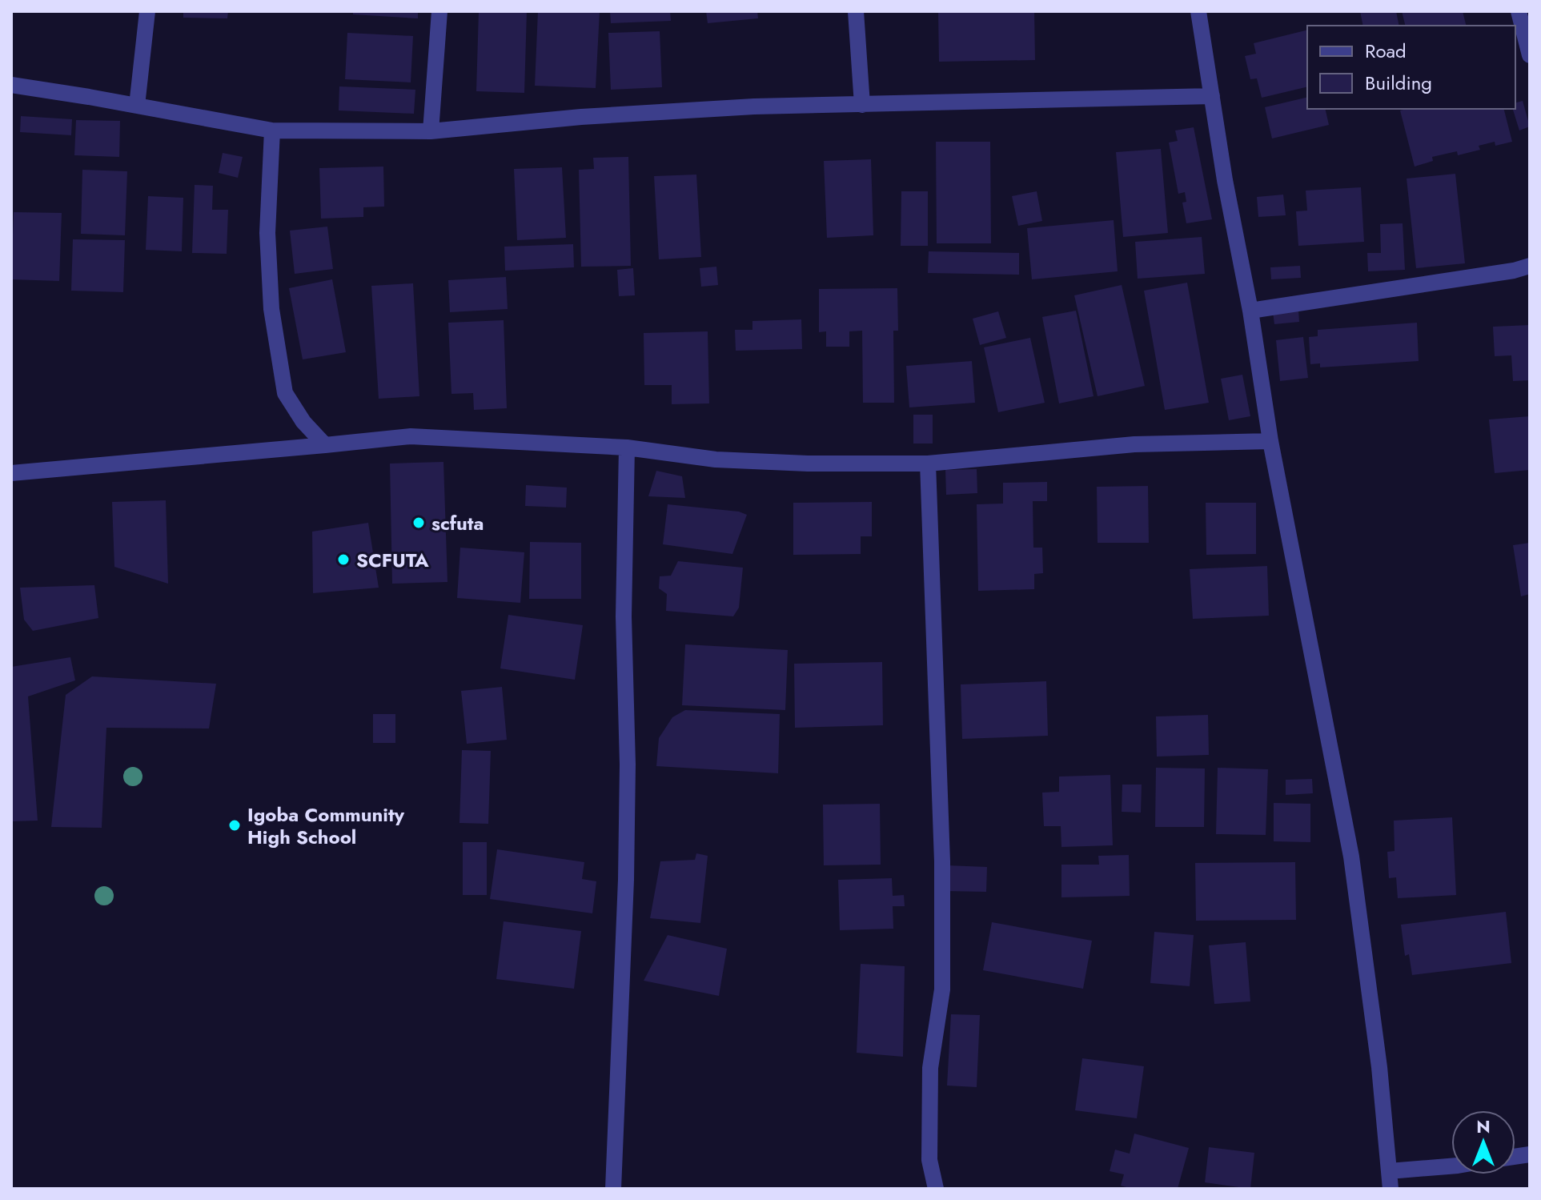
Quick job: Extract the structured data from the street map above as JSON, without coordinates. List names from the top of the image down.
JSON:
{
  "places": ["scfuta", "SCFUTA", "Igoba Community High School"],
  "legend": ["Road", "Building"],
  "north": "top"
}
